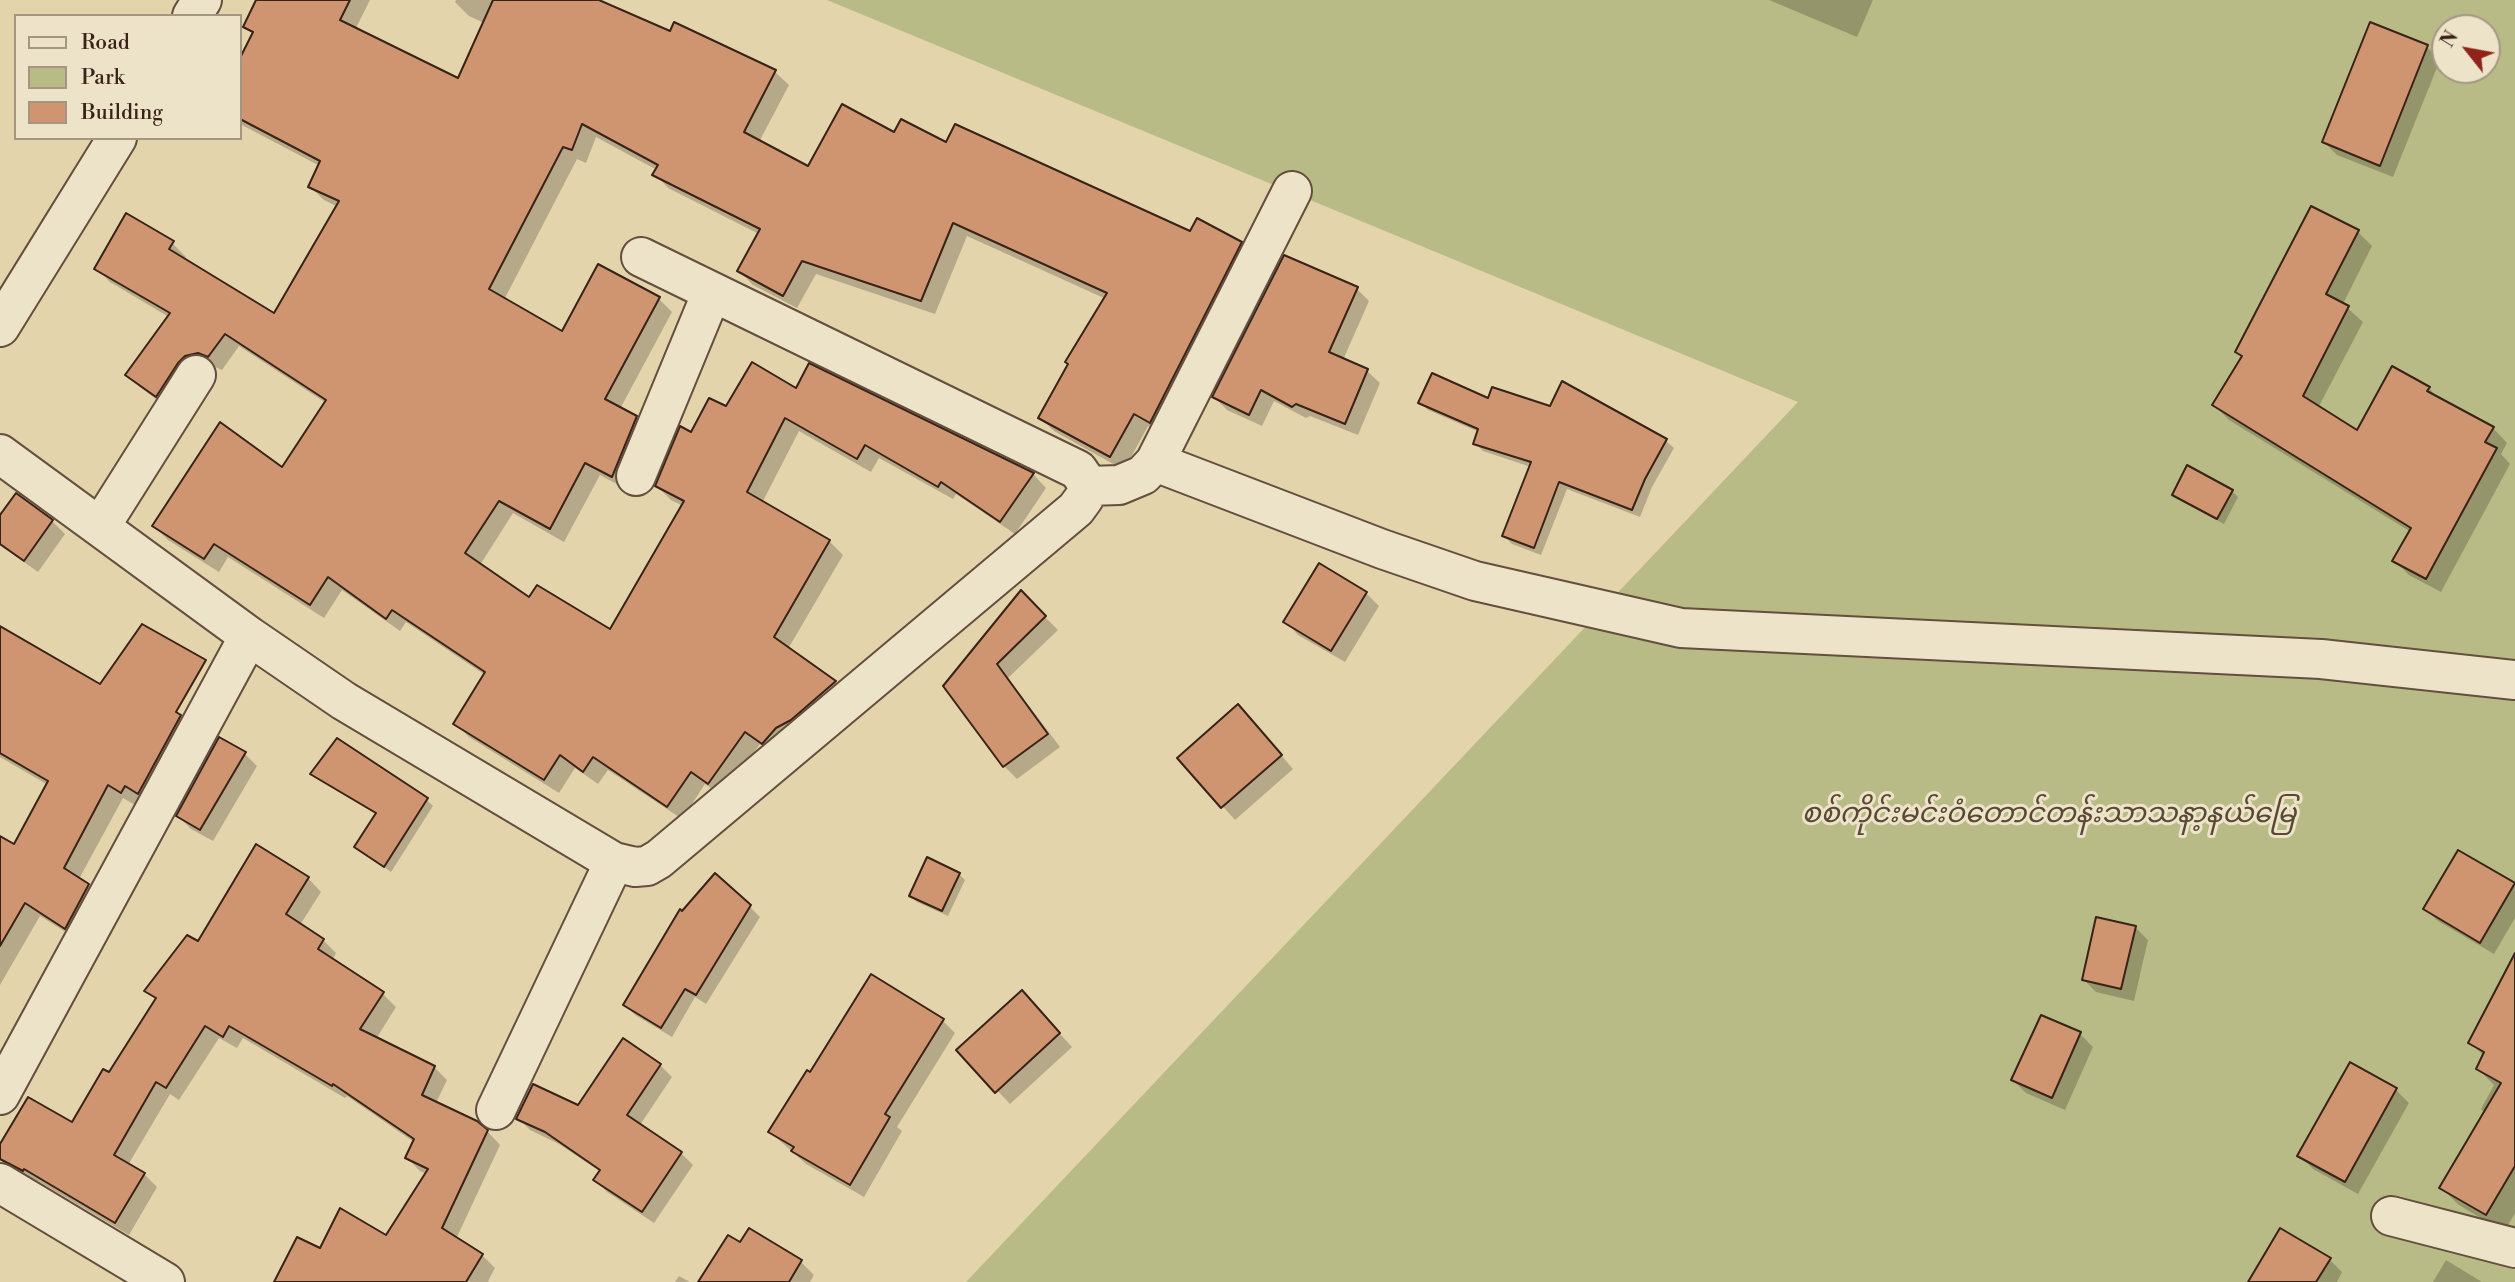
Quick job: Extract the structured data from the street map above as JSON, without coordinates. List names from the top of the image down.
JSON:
{
  "parks": ["စစ်ကိုင်းမင်းဝံတောင်တန်းသာသနာ့နယ်မြေ"],
  "legend": ["Road", "Park", "Building"],
  "north": "top left"
}
